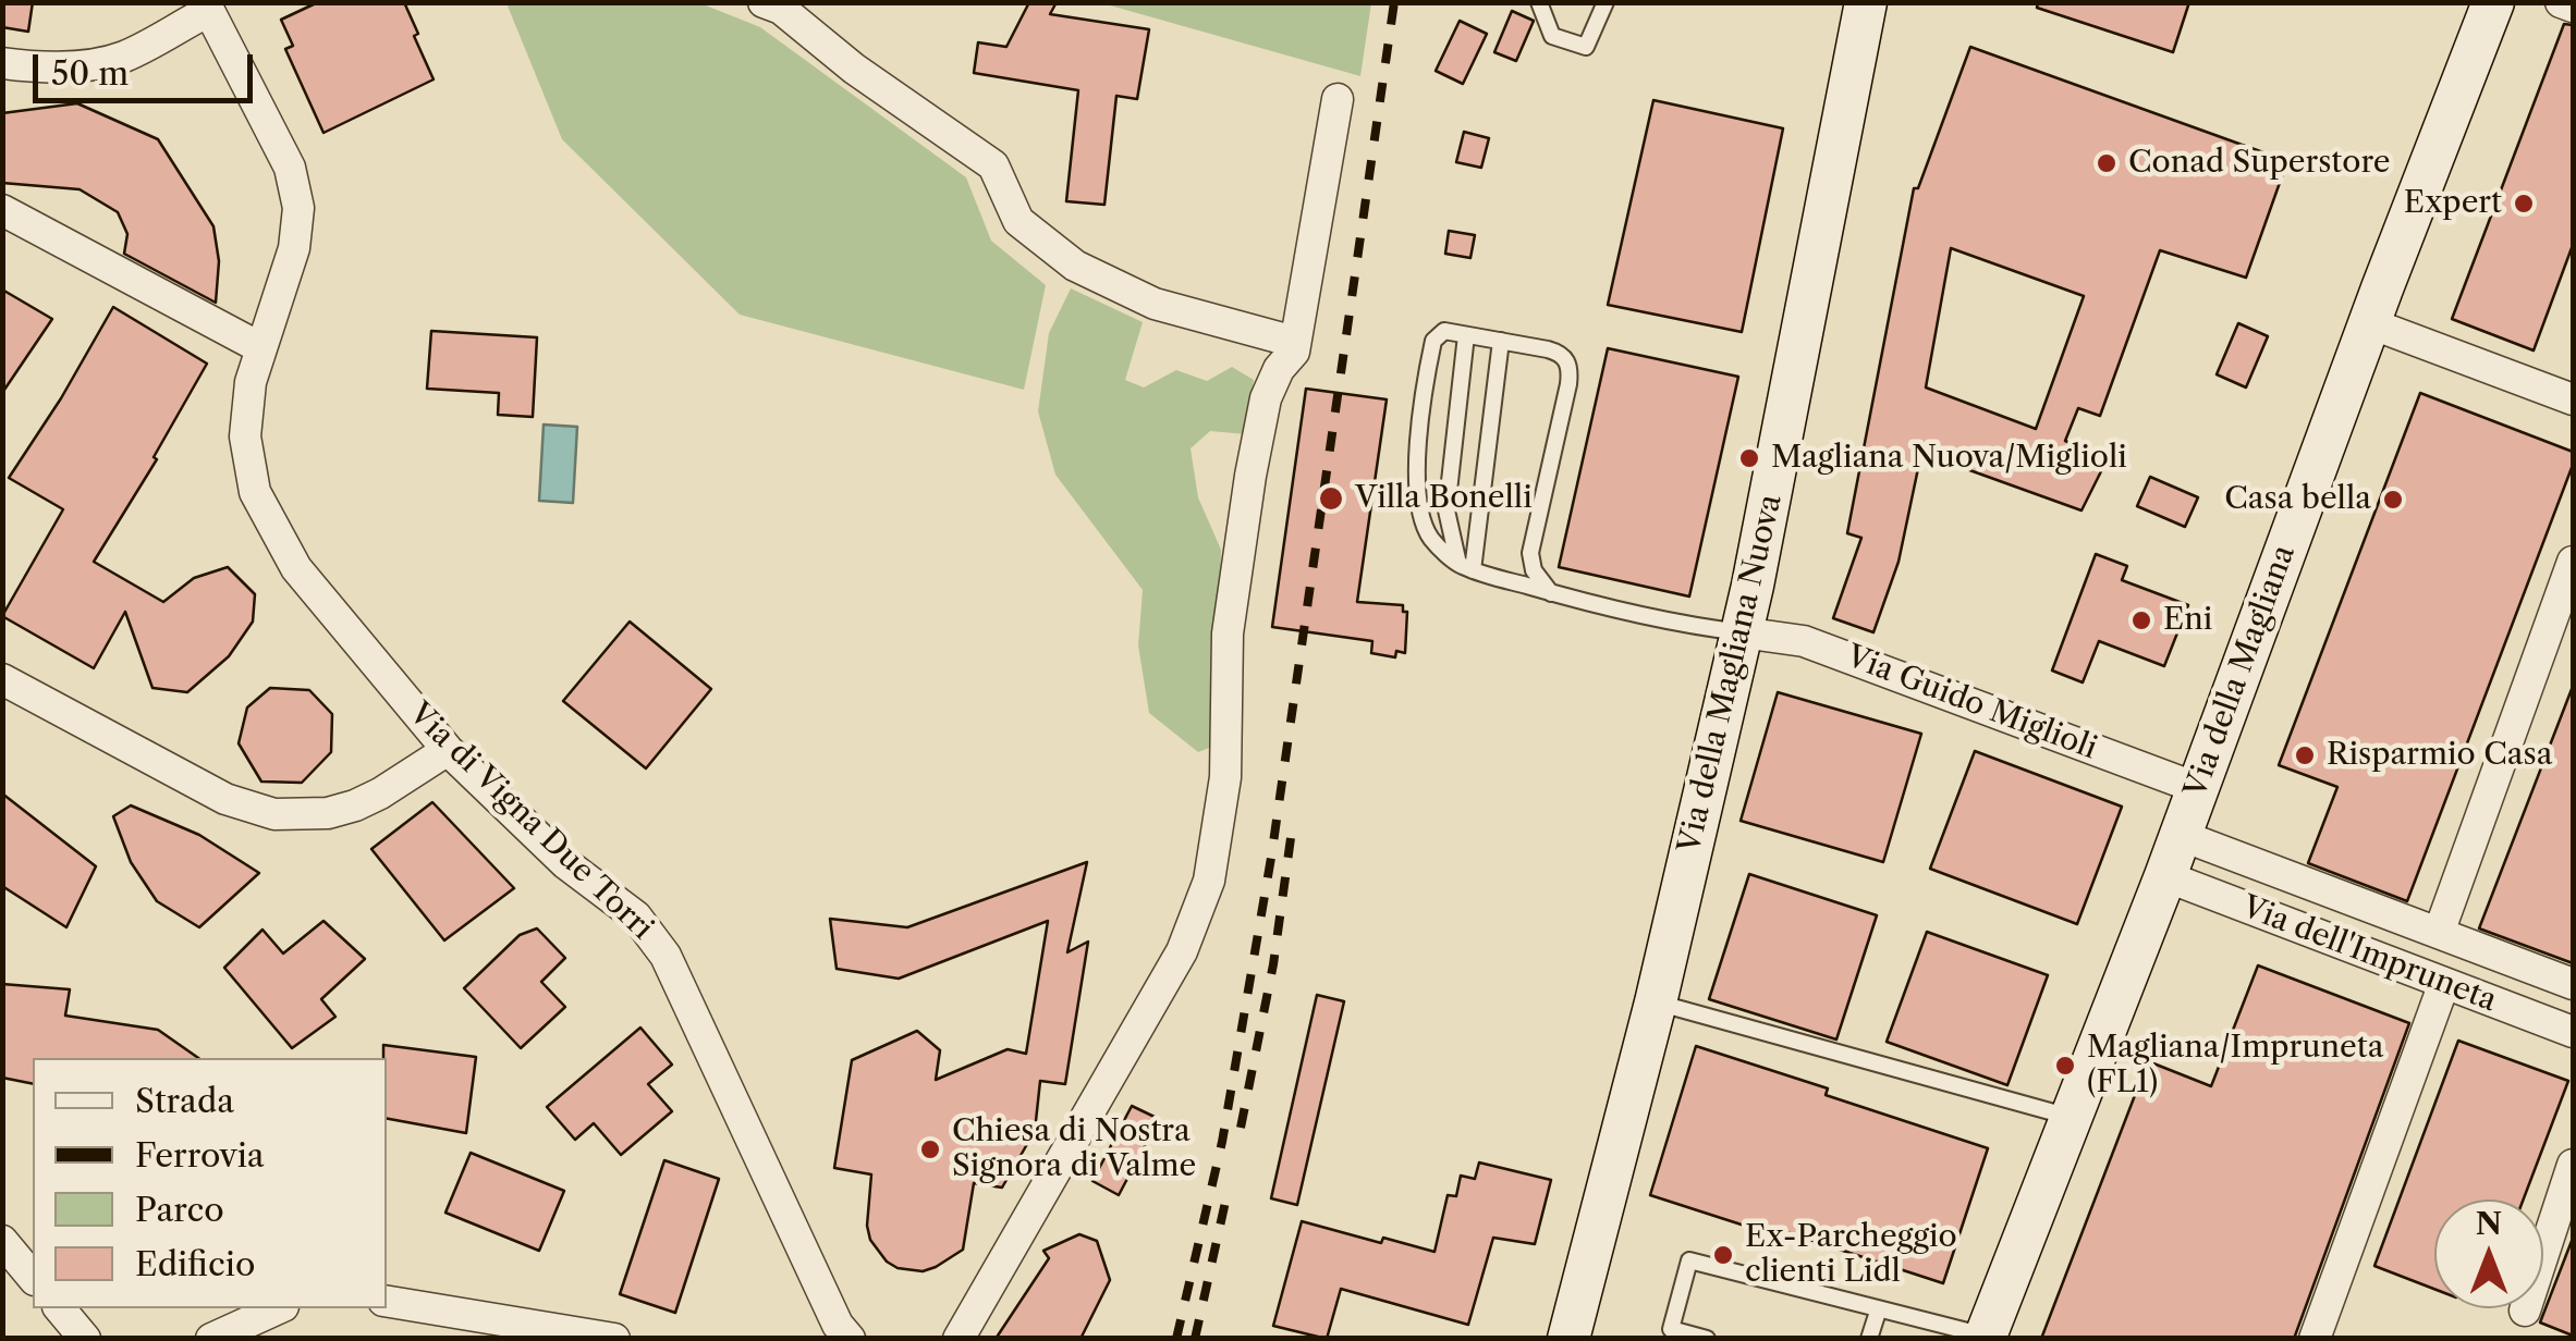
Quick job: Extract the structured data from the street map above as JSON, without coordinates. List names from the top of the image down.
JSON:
{
  "streets": {
    "main road": ["Via della Magliana", "Via della Magliana Nuova"],
    "street": ["Via Guido Miglioli", "Via di Vigna Due Torri", "Via dell'Impruneta"]
  },
  "crossings": [
    ["Via della Magliana", "Via Guido Miglioli"],
    ["Via della Magliana", "Via dell'Impruneta"],
    ["Via della Magliana Nuova", "Via Guido Miglioli"]
  ],
  "places": [
    "Conad Superstore",
    "Expert",
    "Magliana Nuova/Miglioli",
    "Villa Bonelli",
    "Casa bella",
    "Eni",
    "Risparmio Casa",
    "Magliana/Impruneta (FL1)",
    "Chiesa di Nostra Signora di Valme",
    "Ex-Parcheggio clienti Lidl"
  ],
  "legend": [
    "Strada",
    "Ferrovia",
    "Parco",
    "Edificio"
  ],
  "scale_bar": "50 m",
  "north": "top"
}
